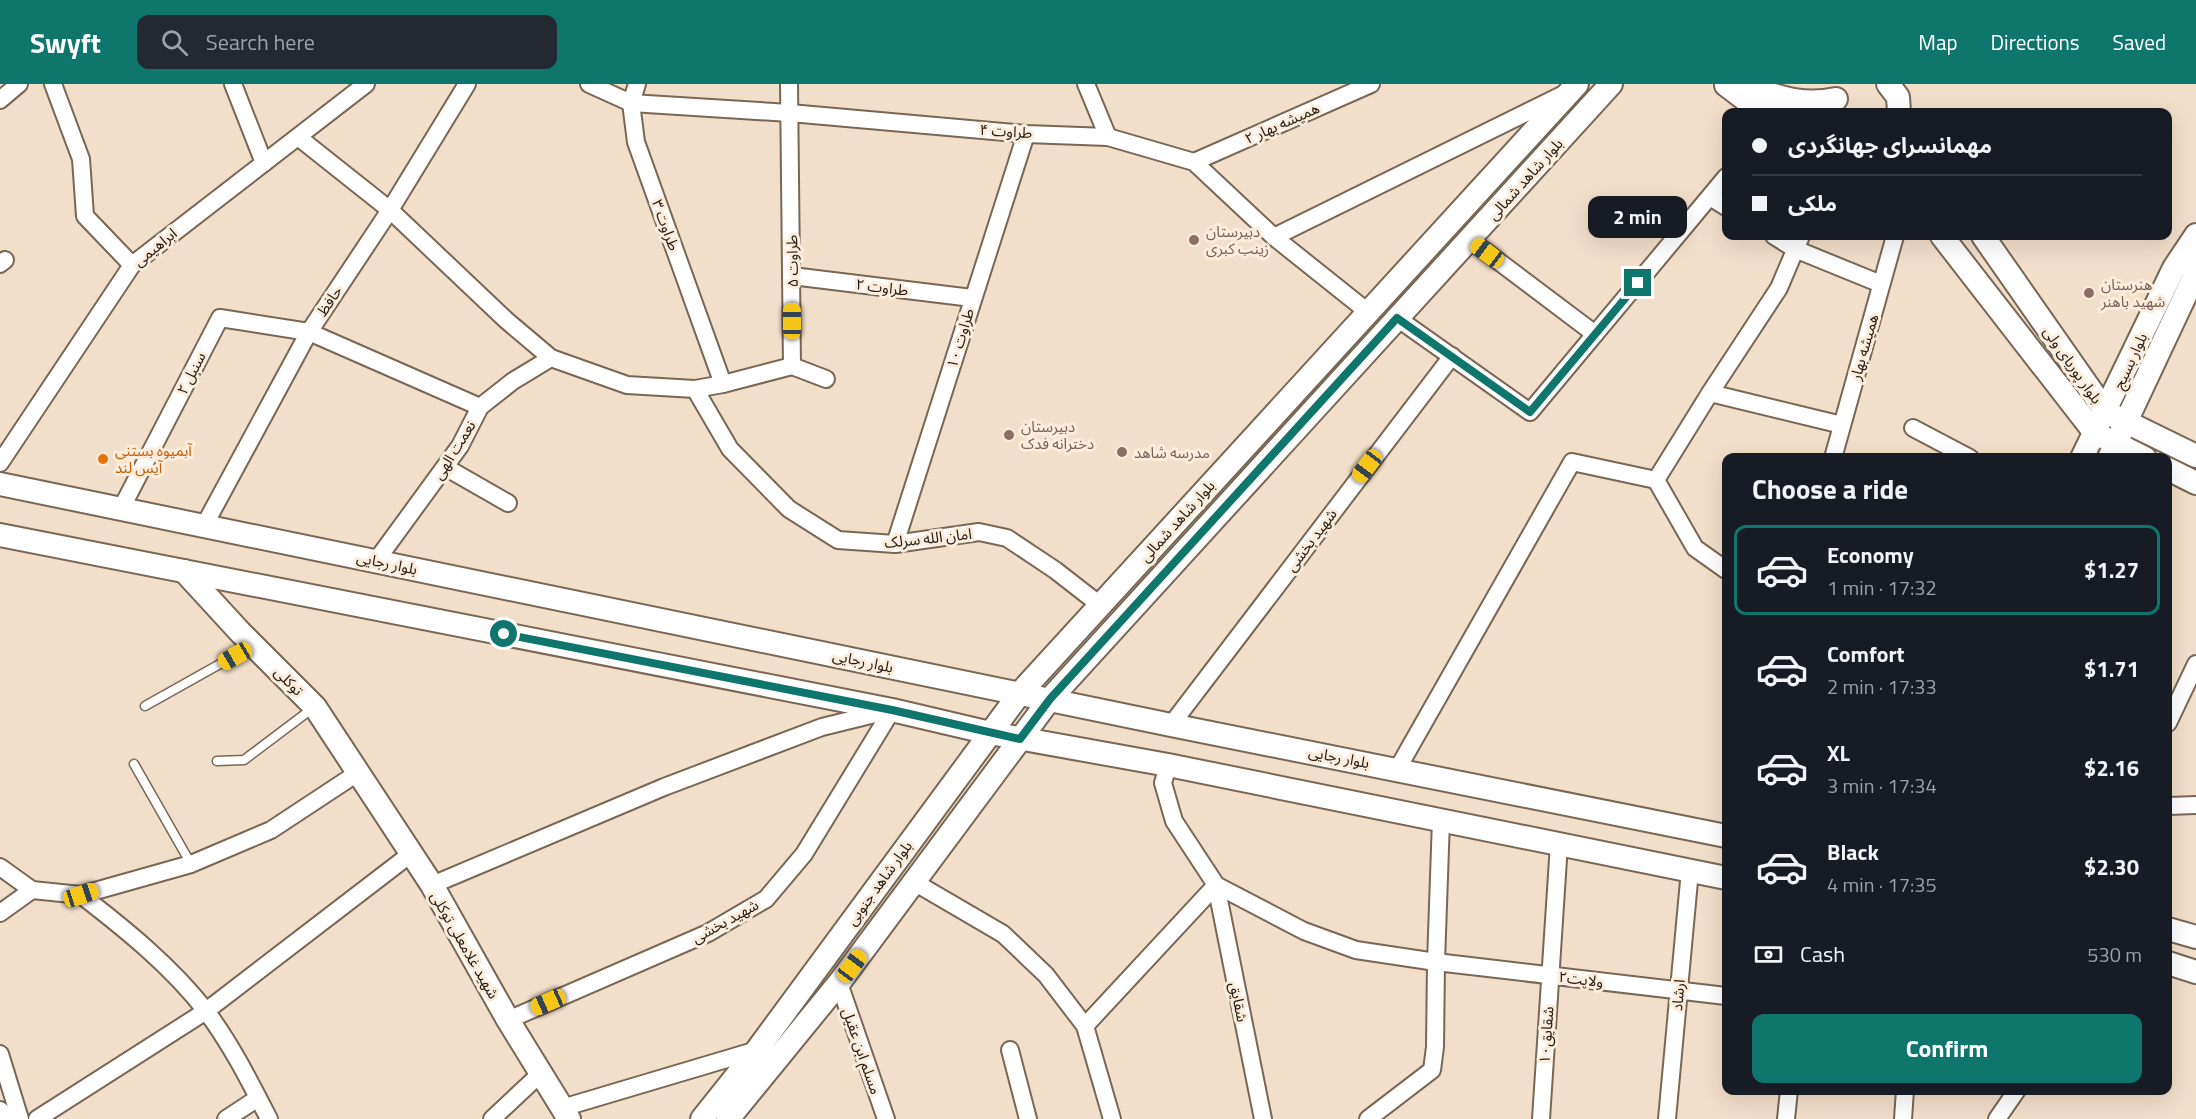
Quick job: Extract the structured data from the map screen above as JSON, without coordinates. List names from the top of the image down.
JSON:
{
  "streets": {
    "main road": [
      "بلوار شاهد شمالی",
      "بلوار بسیج",
      "بلوار پوریای ولی",
      "بلوار رجایی",
      "توکلی",
      "بلوار شاهد جنوبی",
      "شهید غلامعلی توکلی"
    ],
    "street": [
      "همیشه بهار ۲",
      "طراوت ۴",
      "طراوت ۳",
      "ابراهیمی",
      "طراوت ۵",
      "طراوت ۲",
      "حافظ",
      "طراوت ۱۰",
      "همیشه بهار",
      "سنبل ۲",
      "نعمت الهی",
      "امان الله سرلک",
      "شهید بخشی",
      "ولایت۲",
      "ارشاد",
      "شقایق",
      "شقایق۱۰",
      "مسلم ابن عقیل"
    ]
  },
  "crossings": [
    ["همیشه بهار ۲", "طراوت ۴"],
    ["طراوت ۴", "بلوار شاهد شمالی"],
    ["طراوت ۴", "طراوت ۳"],
    ["طراوت ۴", "طراوت ۵"],
    ["طراوت ۴", "طراوت ۱۰"],
    ["بلوار شاهد شمالی", "امان الله سرلک"],
    ["بلوار شاهد شمالی", "بلوار رجایی"],
    ["بلوار شاهد شمالی", "بلوار شاهد جنوبی"],
    ["طراوت ۵", "طراوت ۲"],
    ["طراوت ۲", "طراوت ۱۰"],
    ["حافظ", "سنبل ۲"],
    ["حافظ", "بلوار رجایی"],
    ["طراوت ۱۰", "امان الله سرلک"],
    ["بلوار بسیج", "بلوار پوریای ولی"],
    ["سنبل ۲", "بلوار رجایی"],
    ["نعمت الهی", "بلوار رجایی"],
    ["شهید بخشی", "بلوار رجایی"],
    ["شهید بخشی", "شهید غلامعلی توکلی"],
    ["بلوار رجایی", "بلوار شاهد جنوبی"],
    ["توکلی", "شهید غلامعلی توکلی"],
    ["بلوار شاهد جنوبی", "مسلم ابن عقیل"],
    ["ولایت۲", "ارشاد"],
    ["ولایت۲", "شقایق"],
    ["ولایت۲", "شقایق۱۰"]
  ],
  "places": [
    "دبیرستان زینب کبری",
    "هنرستان شهید باهنر",
    "دبیرستان دخترانه فدک",
    "مدرسه شاهد",
    "آبمیوه بستنی آیس لند"
  ],
  "page": {
    "header": "Swyft",
    "search": "Search here",
    "nav": ["Map", "Directions", "Saved"],
    "banner": ["مهمانسرای جهانگردی", "ملکی"],
    "bubble": "2 min",
    "heading": "Choose a ride",
    "list": [
      {
        "name": "Economy",
        "note": "1 min · 17:32",
        "value": "$1.27"
      },
      {
        "name": "Comfort",
        "note": "2 min · 17:33",
        "value": "$1.71"
      },
      {
        "name": "XL",
        "note": "3 min · 17:34",
        "value": "$2.16"
      },
      {
        "name": "Black",
        "note": "4 min · 17:35",
        "value": "$2.30"
      }
    ],
    "pay": ["Cash", "530 m"],
    "buttons": "Confirm"
  }
}
